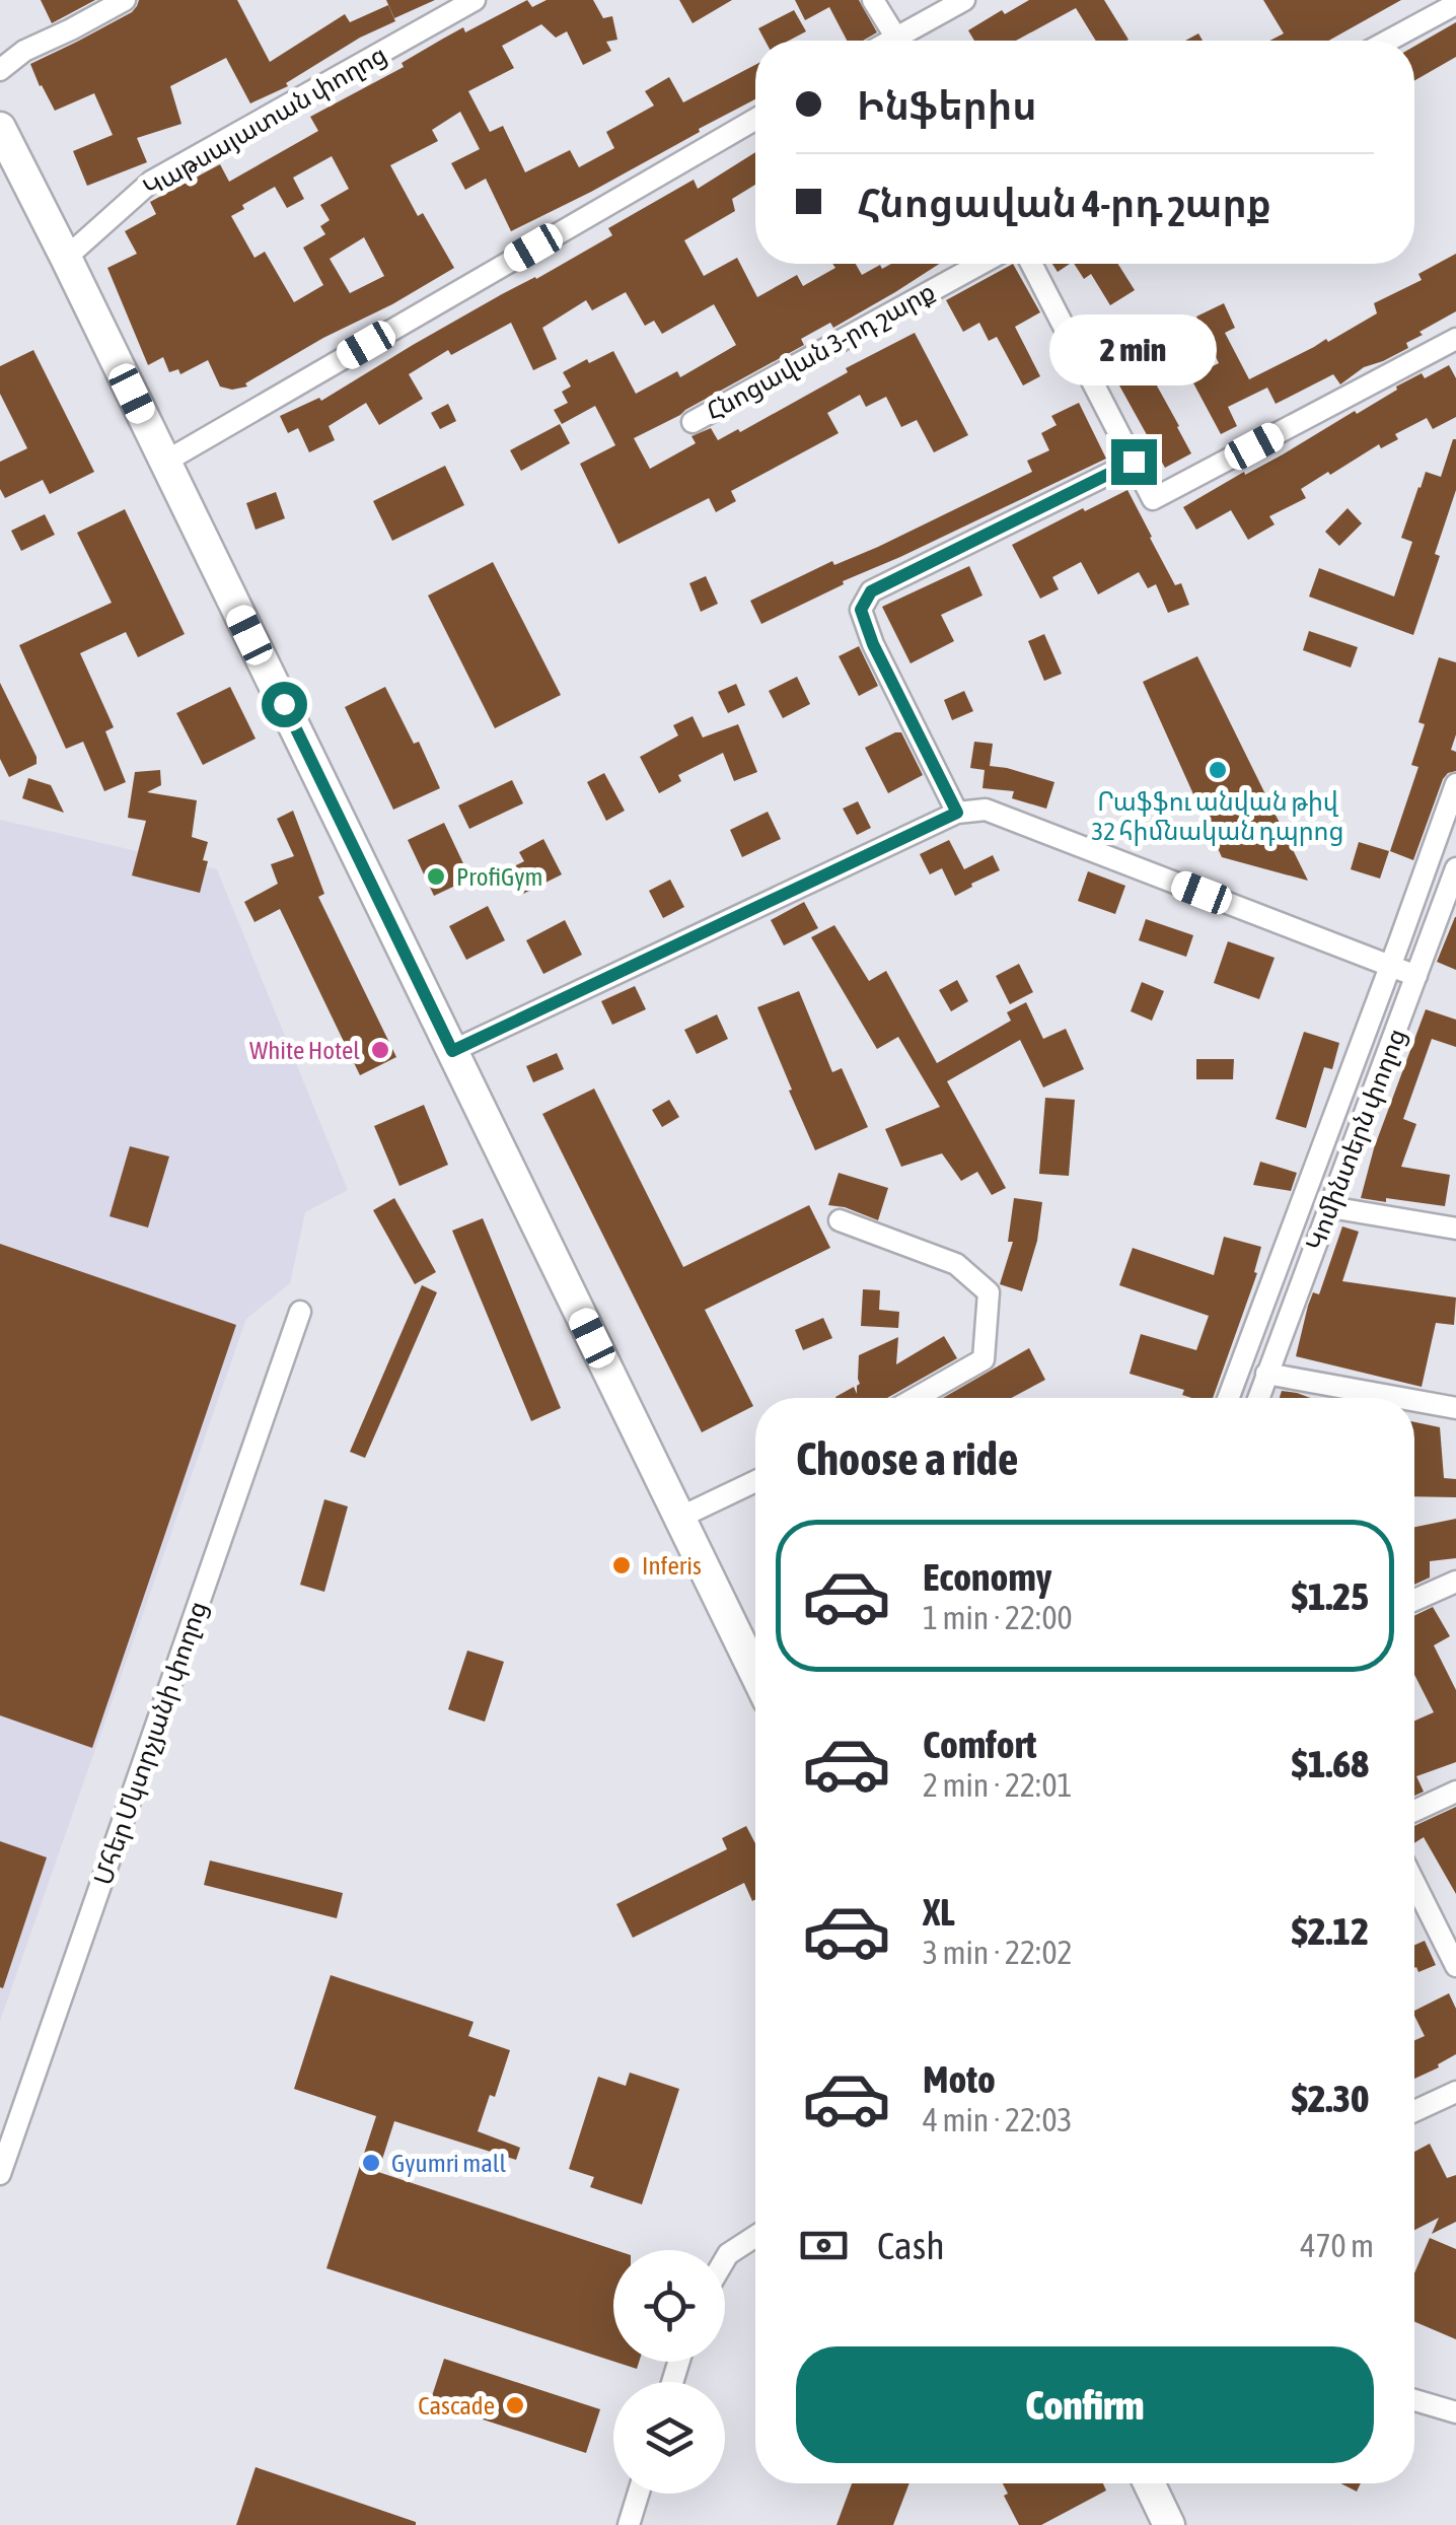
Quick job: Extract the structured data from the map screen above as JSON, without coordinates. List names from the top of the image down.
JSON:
{
  "streets": {
    "street": [
      "Կաթսայատան փողոց",
      "Հնոցավան 3-րդ շարք",
      "Կոմինտերն փողոց",
      "Մհեր Մկտրչյանի փողոց"
    ]
  },
  "places": [
    "Րաֆֆու անվան թիվ 32 հիմնական դպրոց",
    "ProfiGym",
    "White Hotel",
    "Inferis",
    "Gyumri mall",
    "Cascade"
  ],
  "page": {
    "banner": ["Ինֆերիս", "Հնոցավան 4-րդ շարք"],
    "bubble": "2 min",
    "heading": "Choose a ride",
    "list": [
      {
        "name": "Economy",
        "note": "1 min · 22:00",
        "value": "$1.25"
      },
      {
        "name": "Comfort",
        "note": "2 min · 22:01",
        "value": "$1.68"
      },
      {
        "name": "XL",
        "note": "3 min · 22:02",
        "value": "$2.12"
      },
      {
        "name": "Moto",
        "note": "4 min · 22:03",
        "value": "$2.30"
      }
    ],
    "pay": ["Cash", "470 m"],
    "buttons": "Confirm"
  }
}
